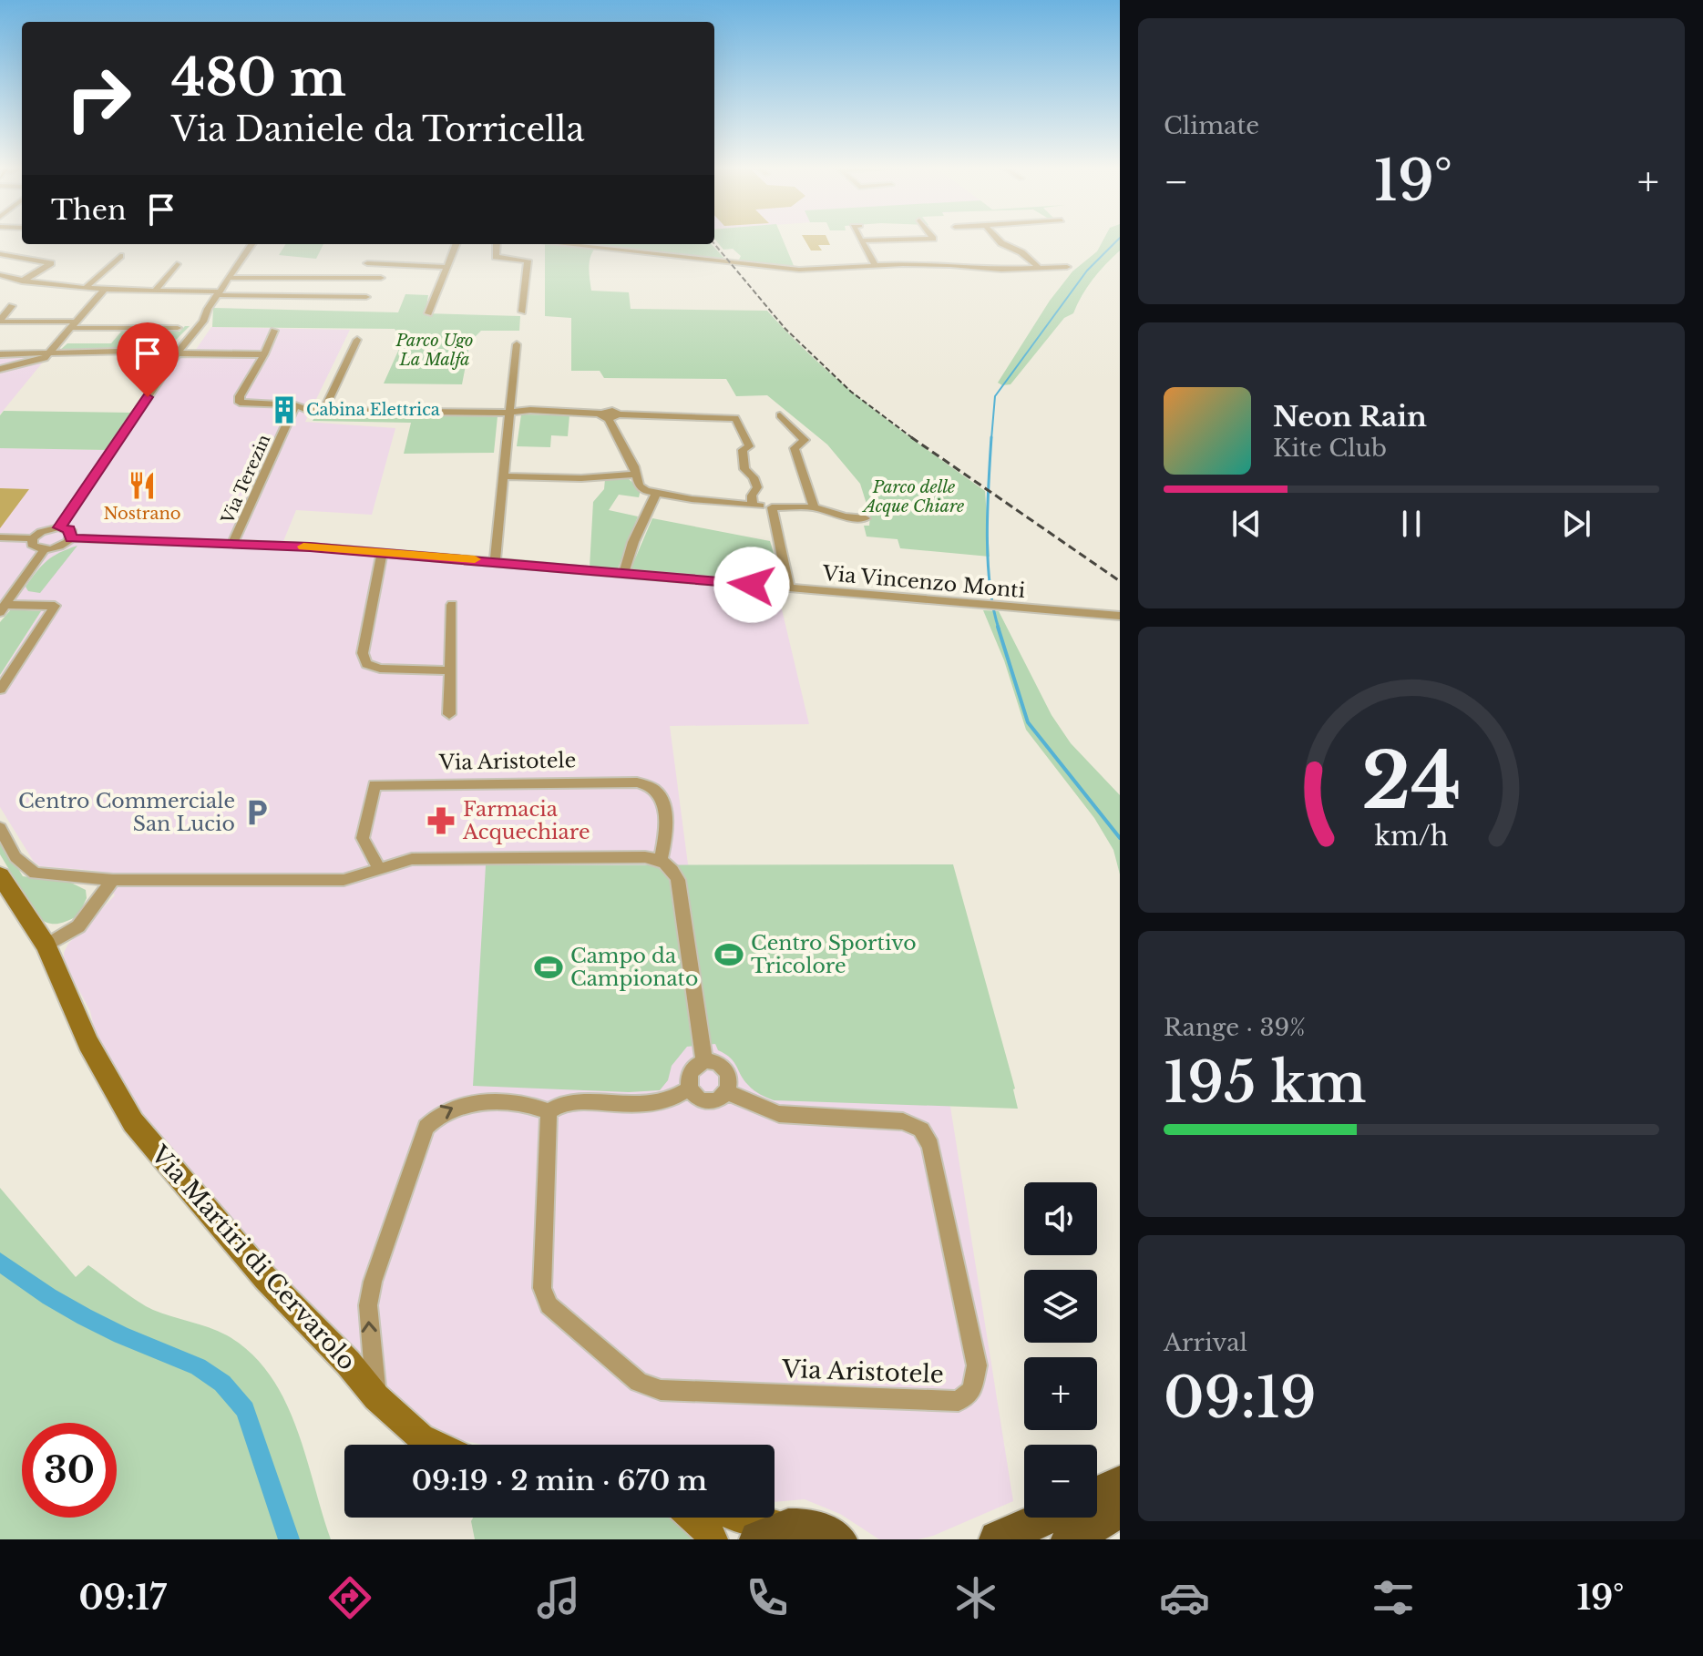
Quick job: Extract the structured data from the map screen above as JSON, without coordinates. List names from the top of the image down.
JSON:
{
  "streets": {
    "main road": ["Via Martiri di Cervarolo"],
    "street": ["Via Terezin", "Via Vincenzo Monti", "Via Aristotele"]
  },
  "crossings": [
    ["Via Terezin", "Via Vincenzo Monti"]
  ],
  "parks": ["Parco Ugo La Malfa", "Parco delle Acque Chiare"],
  "places": {
    "building": ["Cabina Elettrica"],
    "restaurant": ["Nostrano"],
    "parking": ["Centro Commerciale San Lucio"],
    "pharmacy": ["Farmacia Acquechiare"],
    "sports": ["Centro Sportivo Tricolore", "Campo da Campionato"]
  },
  "page": {
    "tile": [
      "Climate",
      ["Range · 39%", "195 km"],
      ["Arrival", "09:19"]
    ],
    "turn": ["480 m", "Via Daniele da Torricella"],
    "heat": ["−", "19°", "+"],
    "then": "Then",
    "song": ["Neon Rain", "Kite Club"],
    "map_buttons": ["+", "−"],
    "limit": "30",
    "trip": "09:19 · 2 min · 670 m",
    "tabs": ["09:17", "19°"],
    "gauge": ["24", "km/h"]
  }
}
